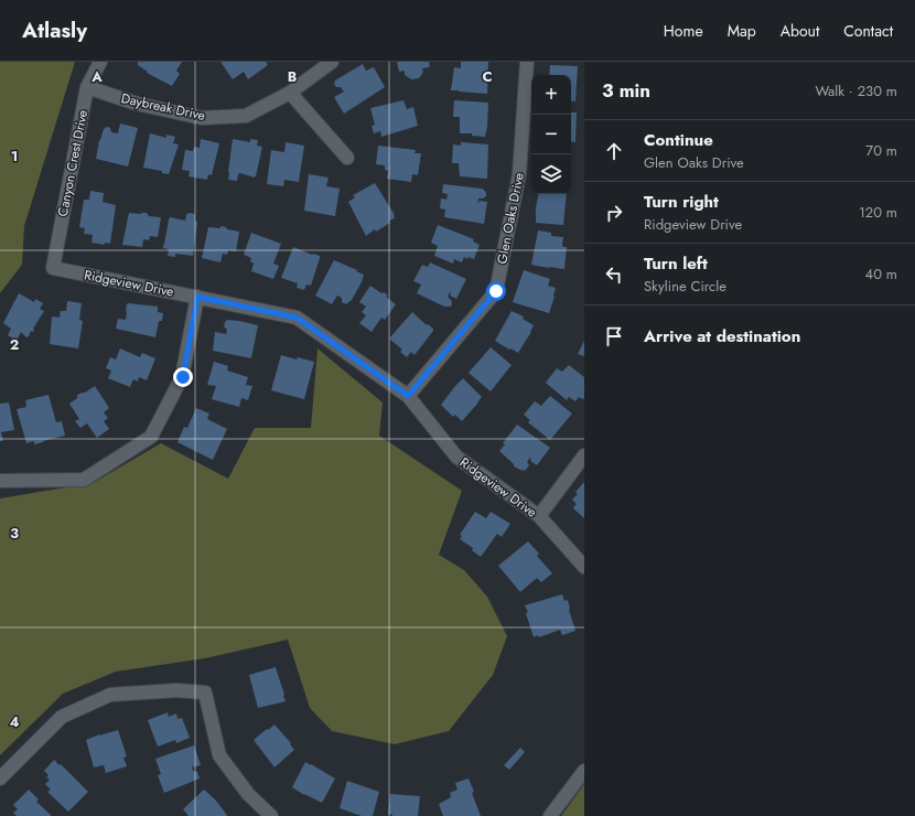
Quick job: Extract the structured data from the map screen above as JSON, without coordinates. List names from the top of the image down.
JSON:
{
  "streets": {
    "street": [
      "Daybreak Drive",
      "Canyon Crest Drive",
      "Glen Oaks Drive",
      "Ridgeview Drive"
    ]
  },
  "crossings": [
    ["Daybreak Drive", "Canyon Crest Drive"],
    ["Canyon Crest Drive", "Ridgeview Drive"],
    ["Glen Oaks Drive", "Ridgeview Drive"]
  ],
  "page": {
    "header": "Atlasly",
    "nav": [
      "Home",
      "Map",
      "About",
      "Contact"
    ],
    "heading": ["3 min", "Walk · 230 m"],
    "map_buttons": ["+", "−"],
    "list": [
      ["Continue", "Glen Oaks Drive", "70 m"],
      ["Turn right", "Ridgeview Drive", "120 m"],
      ["Turn left", "Skyline Circle", "40 m"],
      "Arrive at destination"
    ]
  },
  "grid": {
    "columns": ["A", "B", "C"],
    "rows": [
      "1",
      "2",
      "3",
      "4"
    ]
  }
}
